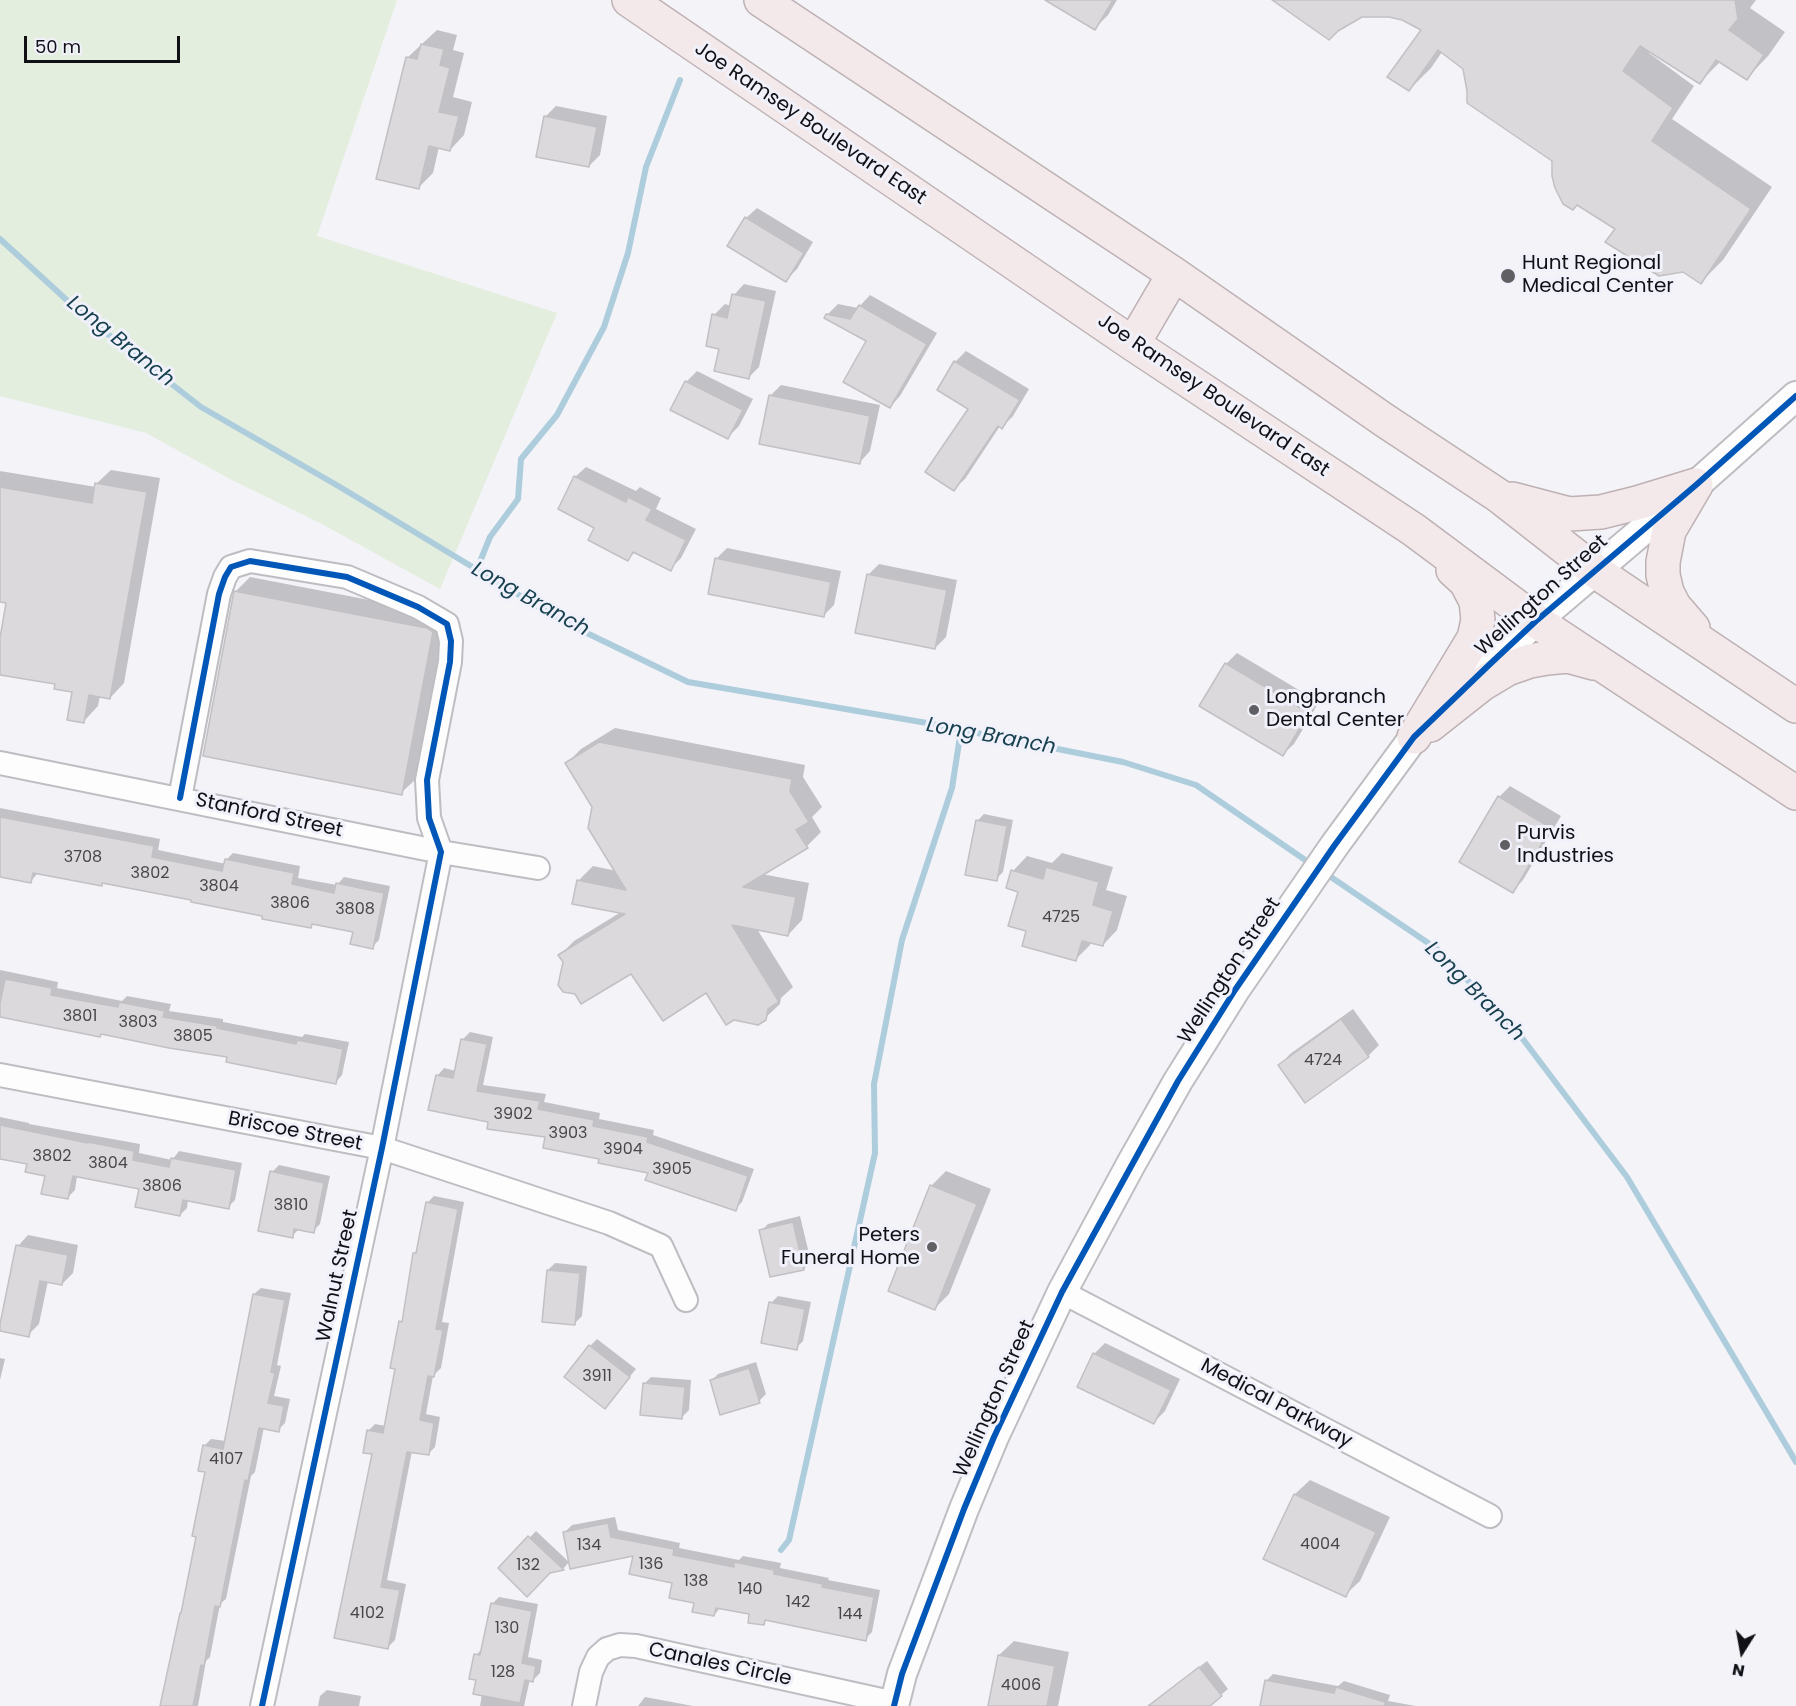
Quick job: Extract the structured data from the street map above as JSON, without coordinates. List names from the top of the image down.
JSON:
{
  "streets": {
    "highway": ["Joe Ramsey Boulevard East"],
    "street": [
      "Wellington Street",
      "Stanford Street",
      "Briscoe Street",
      "Walnut Street",
      "Medical Parkway",
      "Canales Circle"
    ]
  },
  "crossings": [
    ["Joe Ramsey Boulevard East", "Wellington Street"],
    ["Wellington Street", "Medical Parkway"],
    ["Wellington Street", "Canales Circle"],
    ["Stanford Street", "Walnut Street"],
    ["Briscoe Street", "Walnut Street"]
  ],
  "water": ["Long Branch"],
  "places": [
    "Hunt Regional Medical Center",
    "Longbranch Dental Center",
    "Purvis Industries",
    "Peters Funeral Home"
  ],
  "house_numbers": [
    "3708",
    "3802",
    "3804",
    "3806",
    "3808",
    "4725",
    "3801",
    "3803",
    "3805",
    "4724",
    "3902",
    "3903",
    "3904",
    "3802",
    "3804",
    "3905",
    "3806",
    "3810",
    "3911",
    "4107",
    "4004",
    "134",
    "136",
    "132",
    "138",
    "140",
    "142",
    "4102",
    "144",
    "130",
    "128",
    "4006"
  ],
  "scale_bar": "50 m",
  "north": "bottom"
}
